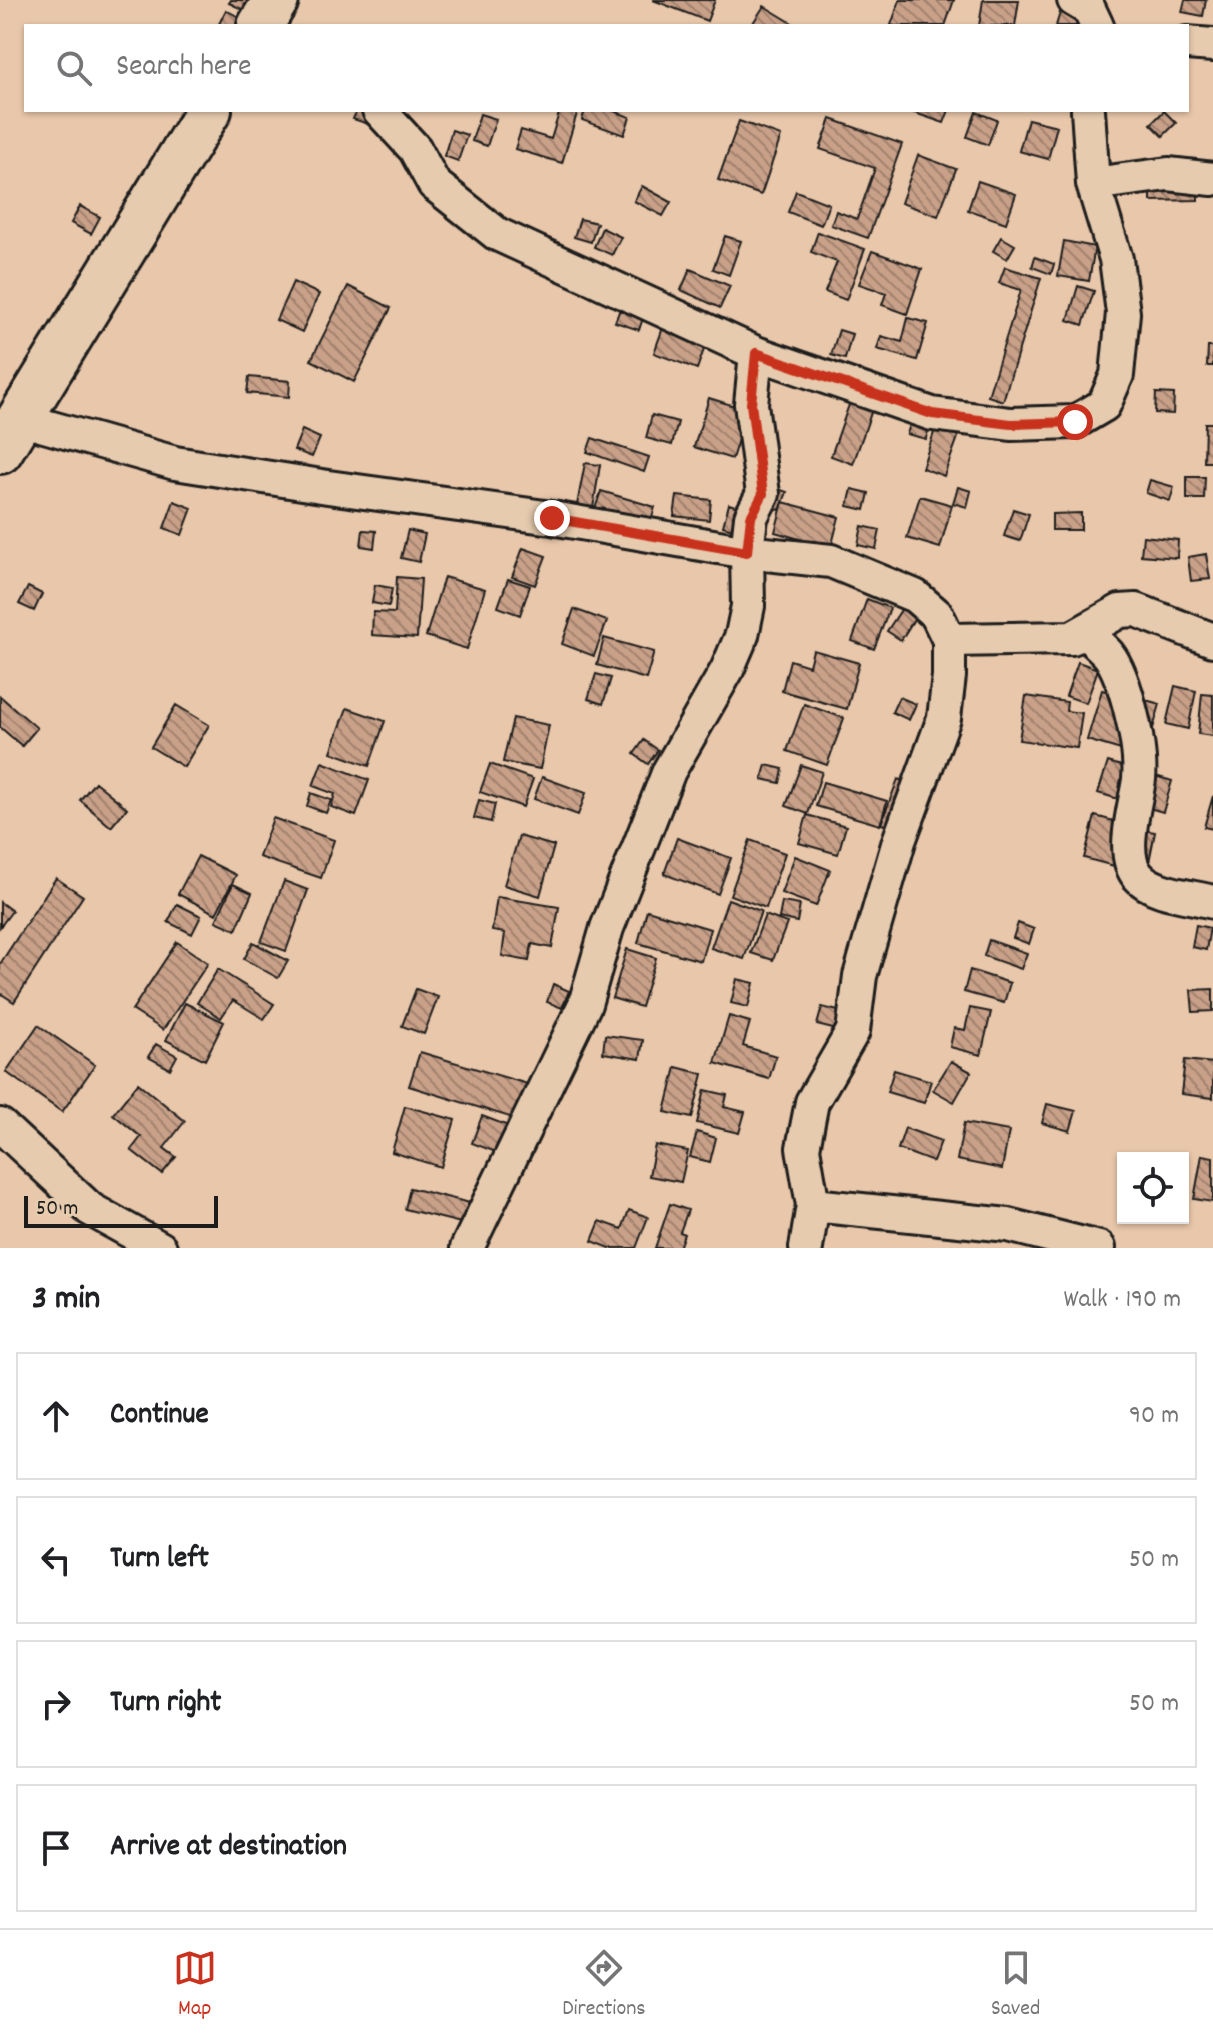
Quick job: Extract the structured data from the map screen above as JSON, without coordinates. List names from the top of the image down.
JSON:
{
  "scale_bar": "50 m",
  "page": {
    "search": "Search here",
    "scale": "50 m",
    "heading": ["3 min", "Walk · 190 m"],
    "list": [
      ["Continue", "90 m"],
      ["Turn left", "50 m"],
      ["Turn right", "50 m"],
      "Arrive at destination"
    ],
    "nav": ["Map", "Directions", "Saved"]
  }
}
